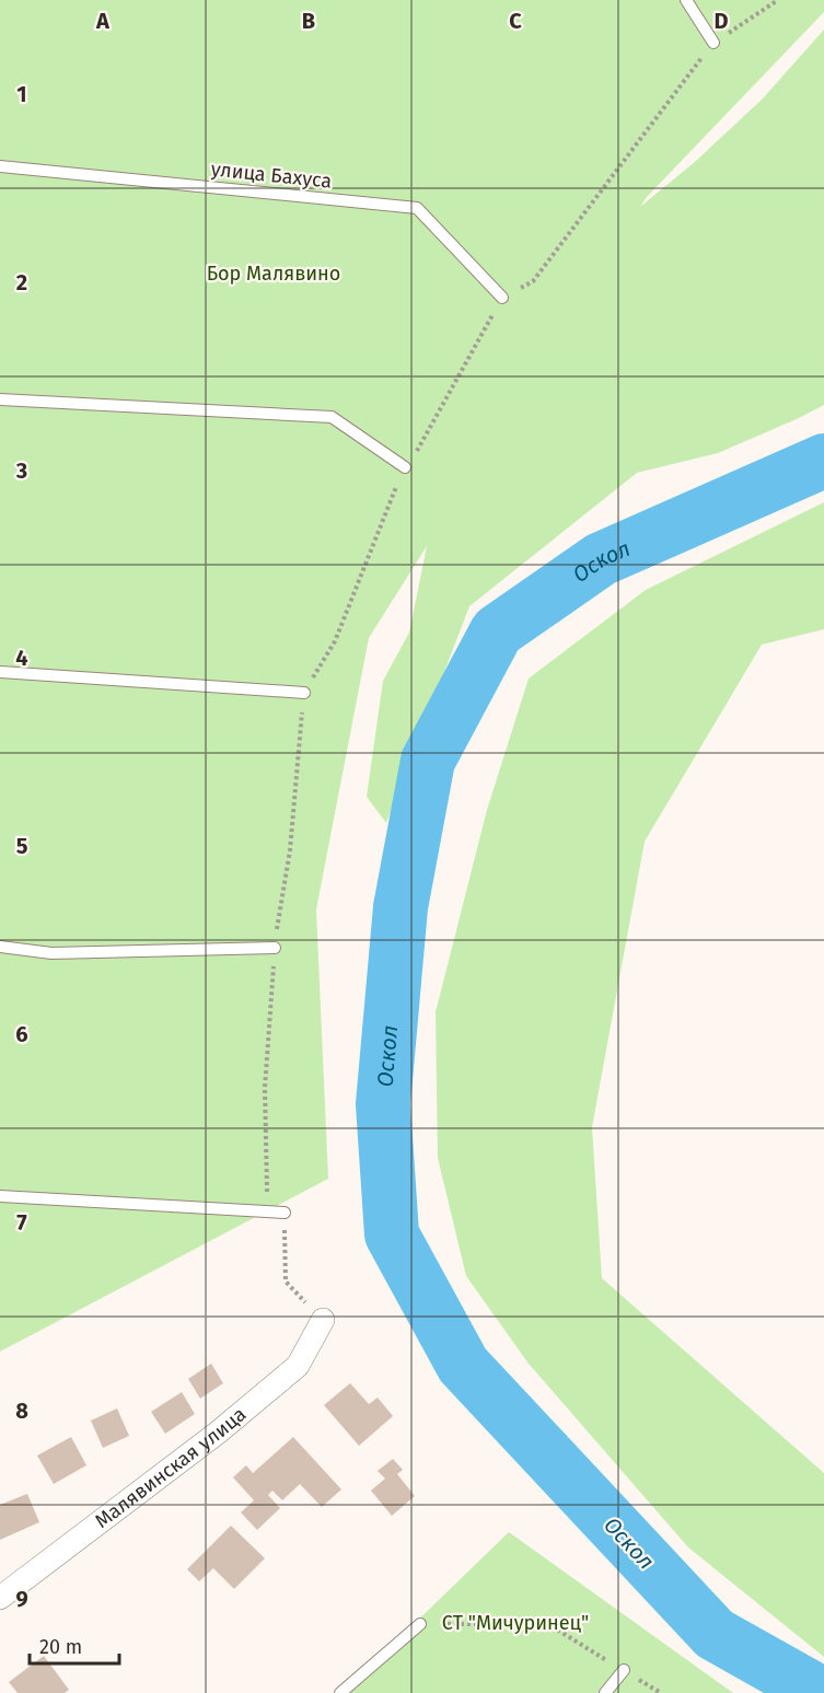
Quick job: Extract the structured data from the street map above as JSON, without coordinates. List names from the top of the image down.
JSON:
{
  "streets": {
    "street": ["Малявинская улица"],
    "lane": ["улица Бахуса"]
  },
  "water": ["Оскол"],
  "parks": ["Бор Малявино", "СТ \"Мичуринец\""],
  "scale_bar": "20 m",
  "grid": {
    "columns": [
      "A",
      "B",
      "C",
      "D"
    ],
    "rows": [
      "1",
      "2",
      "3",
      "4",
      "5",
      "6",
      "7",
      "8",
      "9"
    ]
  }
}
